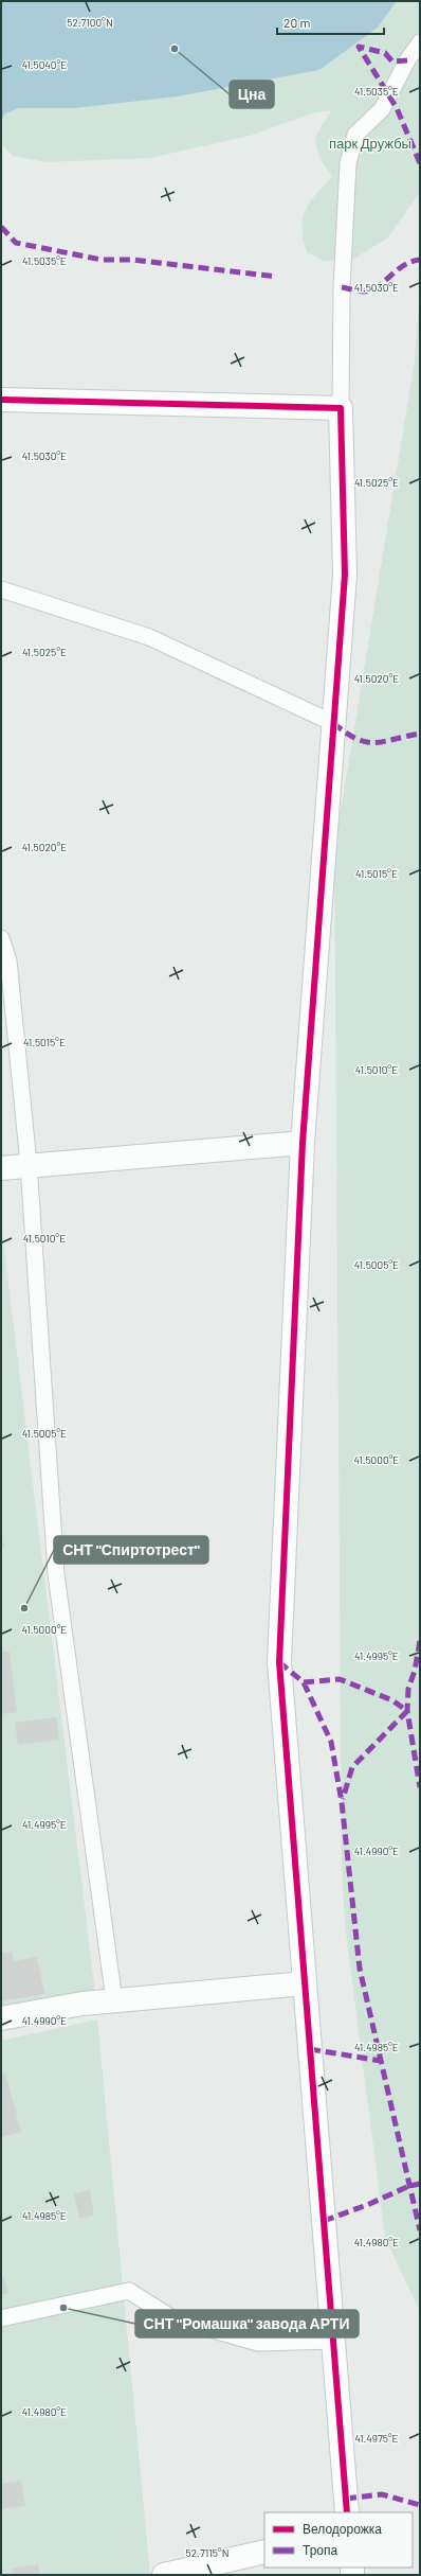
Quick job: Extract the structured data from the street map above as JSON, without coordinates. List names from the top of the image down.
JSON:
{
  "parks": ["парк Дружбы"],
  "places": ["Цна", "СНТ \"Спиртотрест\"", "СНТ \"Ромашка\" завода АРТИ"],
  "legend": ["Велодорожка", "Тропа"],
  "scale_bar": "20 m",
  "coordinates": [
    "52.7100°N",
    "41.5040°E",
    "41.5035°E",
    "41.5030°E",
    "41.5025°E",
    "41.5020°E",
    "41.5015°E",
    "41.5010°E",
    "41.5005°E",
    "41.5000°E",
    "41.4995°E",
    "41.4990°E",
    "41.4985°E",
    "41.4980°E",
    "41.4975°E",
    "52.7115°N"
  ]
}
